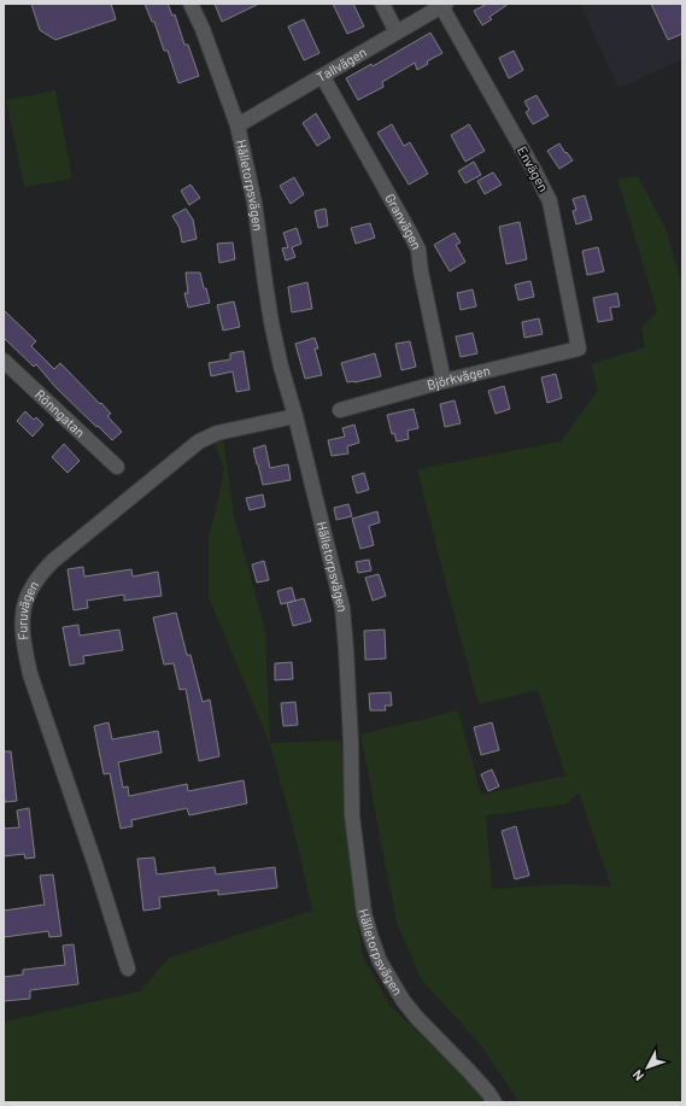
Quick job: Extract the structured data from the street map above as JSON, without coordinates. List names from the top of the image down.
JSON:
{
  "streets": {
    "street": [
      "Tallvägen",
      "Envägen",
      "Hälletorpsvägen",
      "Granvägen",
      "Björkvägen",
      "Rönngatan",
      "Furuvägen"
    ]
  },
  "crossings": [
    ["Tallvägen", "Envägen"],
    ["Tallvägen", "Hälletorpsvägen"],
    ["Tallvägen", "Granvägen"],
    ["Envägen", "Björkvägen"],
    ["Hälletorpsvägen", "Furuvägen"],
    ["Granvägen", "Björkvägen"]
  ],
  "north": "bottom left"
}
